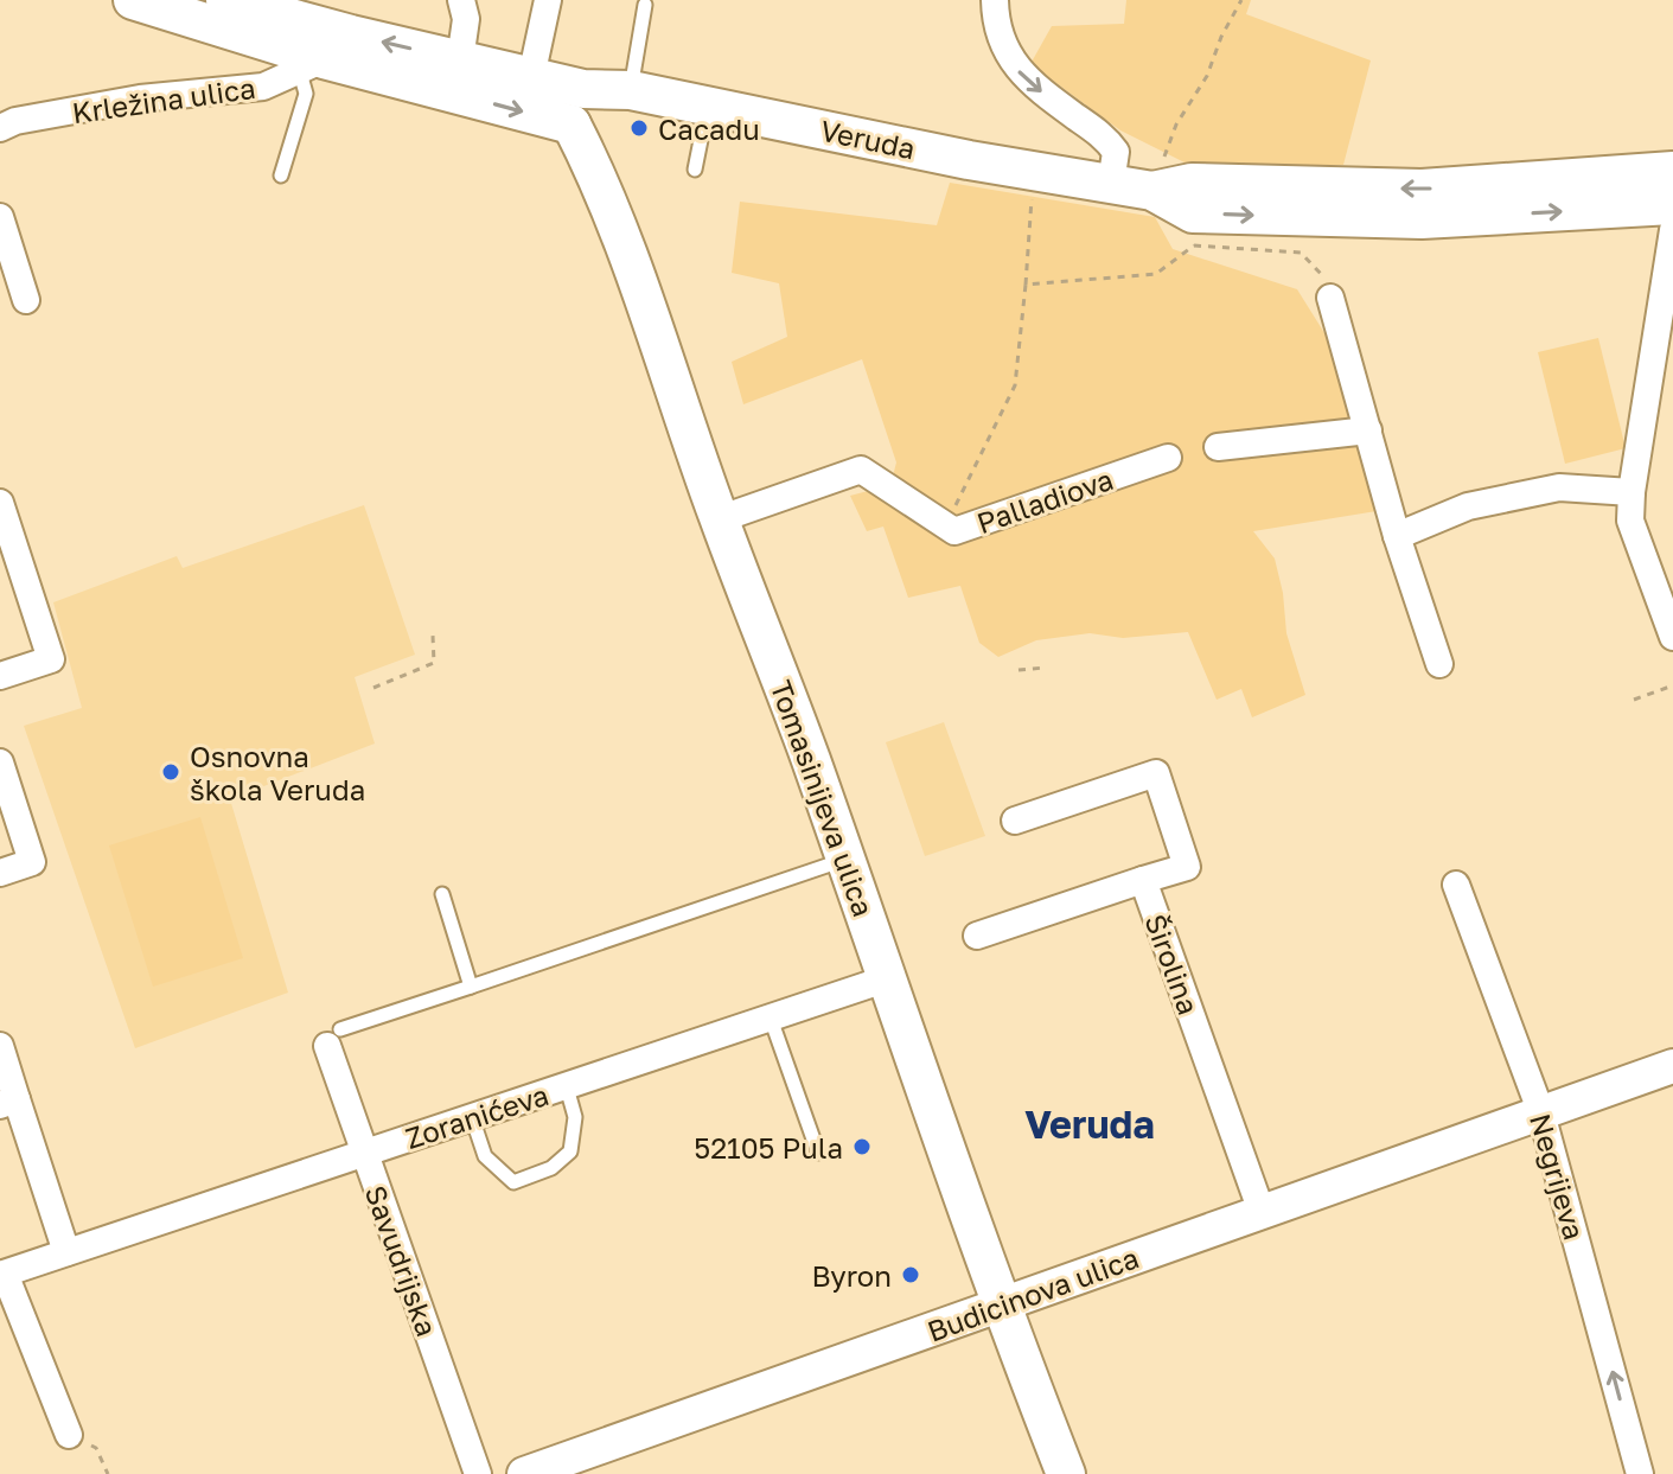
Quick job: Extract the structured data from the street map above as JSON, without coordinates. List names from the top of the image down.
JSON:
{
  "streets": {
    "main road": ["Veruda", "Tomasinijeva ulica"],
    "street": [
      "Krležina ulica",
      "Palladiova",
      "Širolina",
      "Zoranićeva",
      "Negrijeva",
      "Savudrijska",
      "Budicinova ulica"
    ]
  },
  "crossings": [
    ["Krležina ulica", "Veruda"],
    ["Veruda", "Tomasinijeva ulica"],
    ["Palladiova", "Tomasinijeva ulica"],
    ["Tomasinijeva ulica", "Zoranićeva"],
    ["Tomasinijeva ulica", "Budicinova ulica"],
    ["Širolina", "Budicinova ulica"],
    ["Zoranićeva", "Savudrijska"],
    ["Negrijeva", "Budicinova ulica"]
  ],
  "one_way": ["Negrijeva"],
  "districts": ["Veruda"],
  "places": [
    "Cacadu",
    "Osnovna škola Veruda",
    "52105 Pula",
    "Byron"
  ]
}
